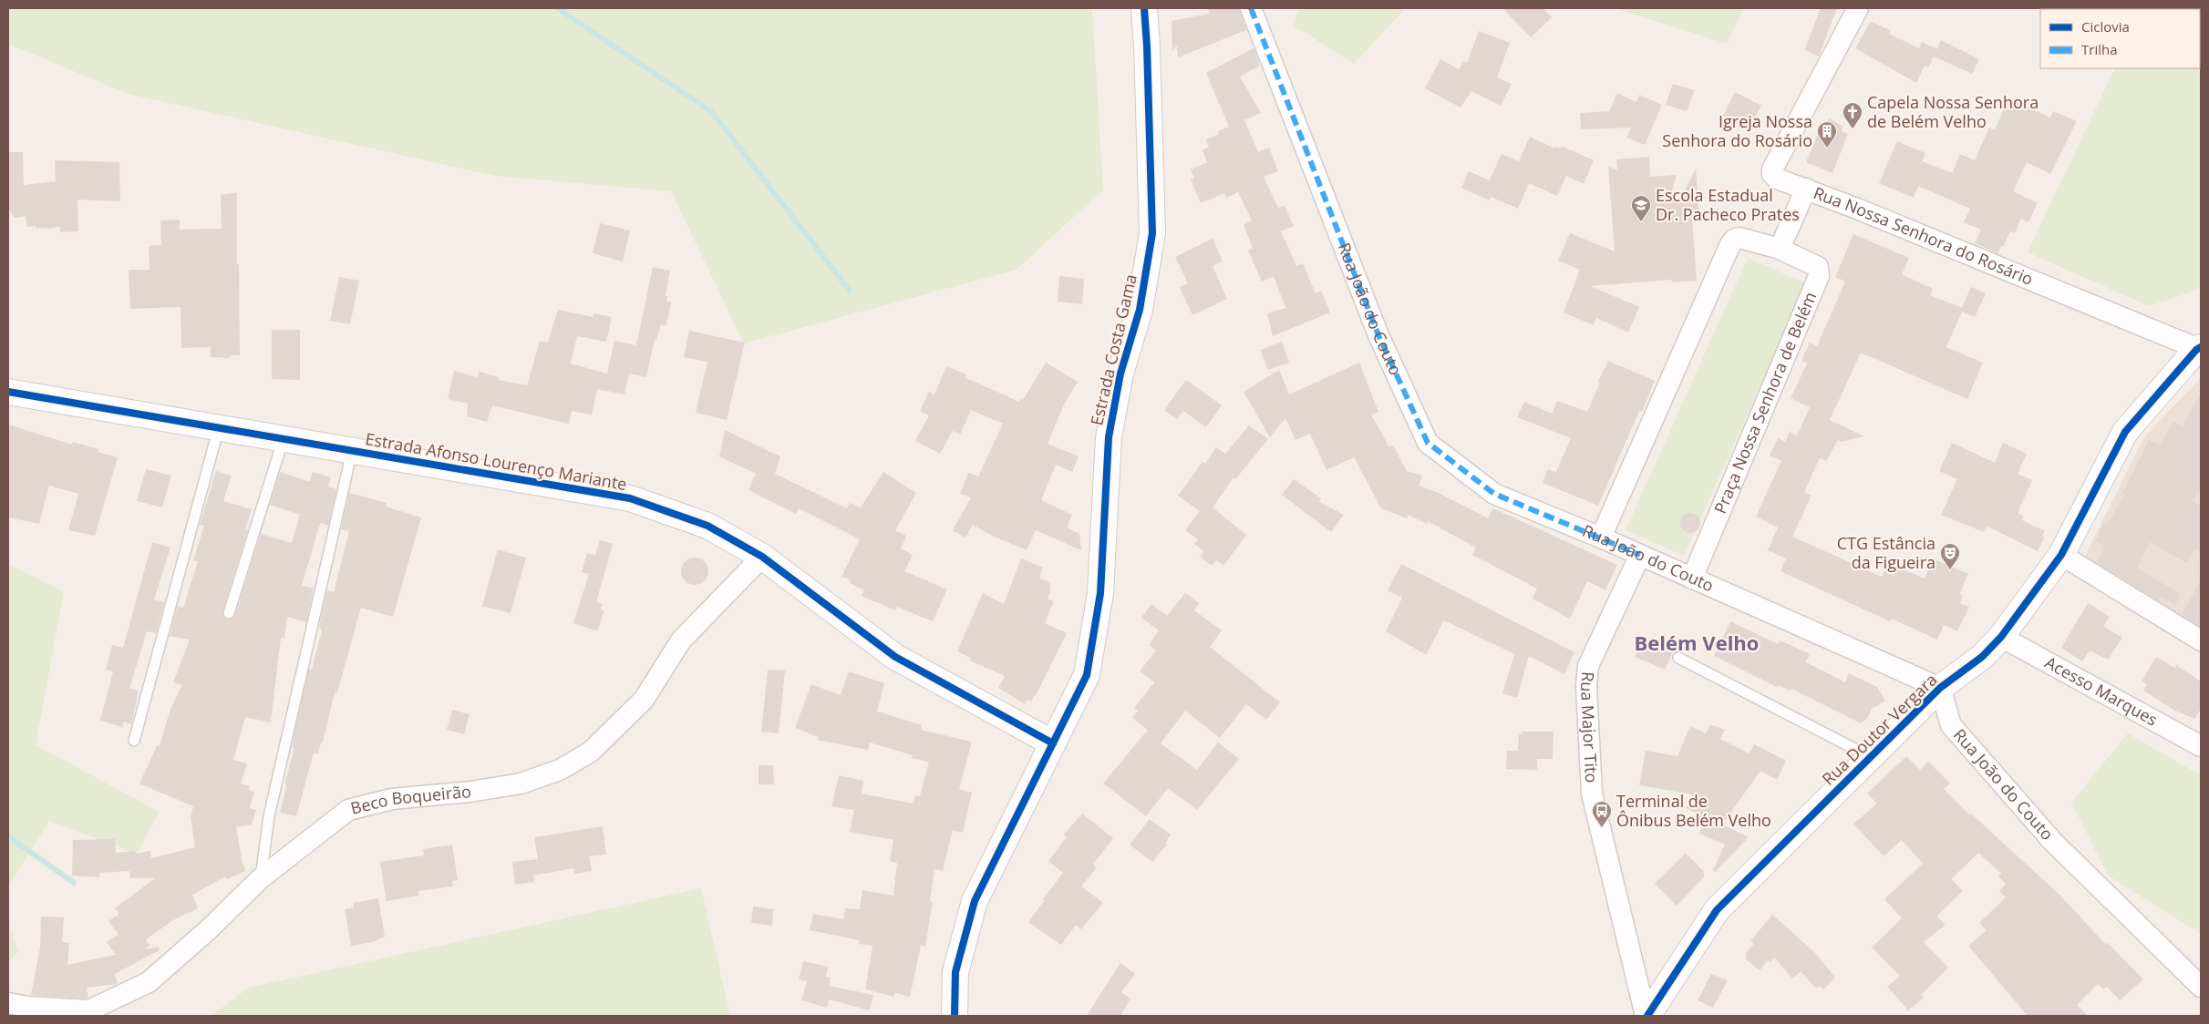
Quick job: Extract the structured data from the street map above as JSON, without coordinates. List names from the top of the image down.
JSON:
{
  "streets": {
    "main road": ["Estrada Costa Gama", "Estrada Afonso Lourenço Mariante", "Rua Doutor Vergara"],
    "street": [
      "Rua Nossa Senhora do Rosário",
      "Rua João do Couto",
      "Praça Nossa Senhora de Belém",
      "Acesso Marques",
      "Rua Major Tito",
      "Beco Boqueirão"
    ]
  },
  "crossings": [
    ["Rua Nossa Senhora do Rosário", "Rua Doutor Vergara"],
    ["Rua João do Couto", "Praça Nossa Senhora de Belém"],
    ["Rua João do Couto", "Rua Major Tito"],
    ["Rua João do Couto", "Rua Doutor Vergara"],
    ["Estrada Costa Gama", "Estrada Afonso Lourenço Mariante"],
    ["Estrada Afonso Lourenço Mariante", "Beco Boqueirão"],
    ["Acesso Marques", "Rua Doutor Vergara"],
    ["Rua Major Tito", "Rua Doutor Vergara"]
  ],
  "districts": ["Belém Velho"],
  "places": {
    "church": ["Capela Nossa Senhora de Belém Velho"],
    "building": ["Igreja Nossa Senhora do Rosário"],
    "school or university": ["Escola Estadual Dr. Pacheco Prates"],
    "theatre": ["CTG Estância da Figueira"],
    "bus stop": ["Terminal de Ônibus Belém Velho"]
  },
  "legend": ["Ciclovia", "Trilha"]
}
